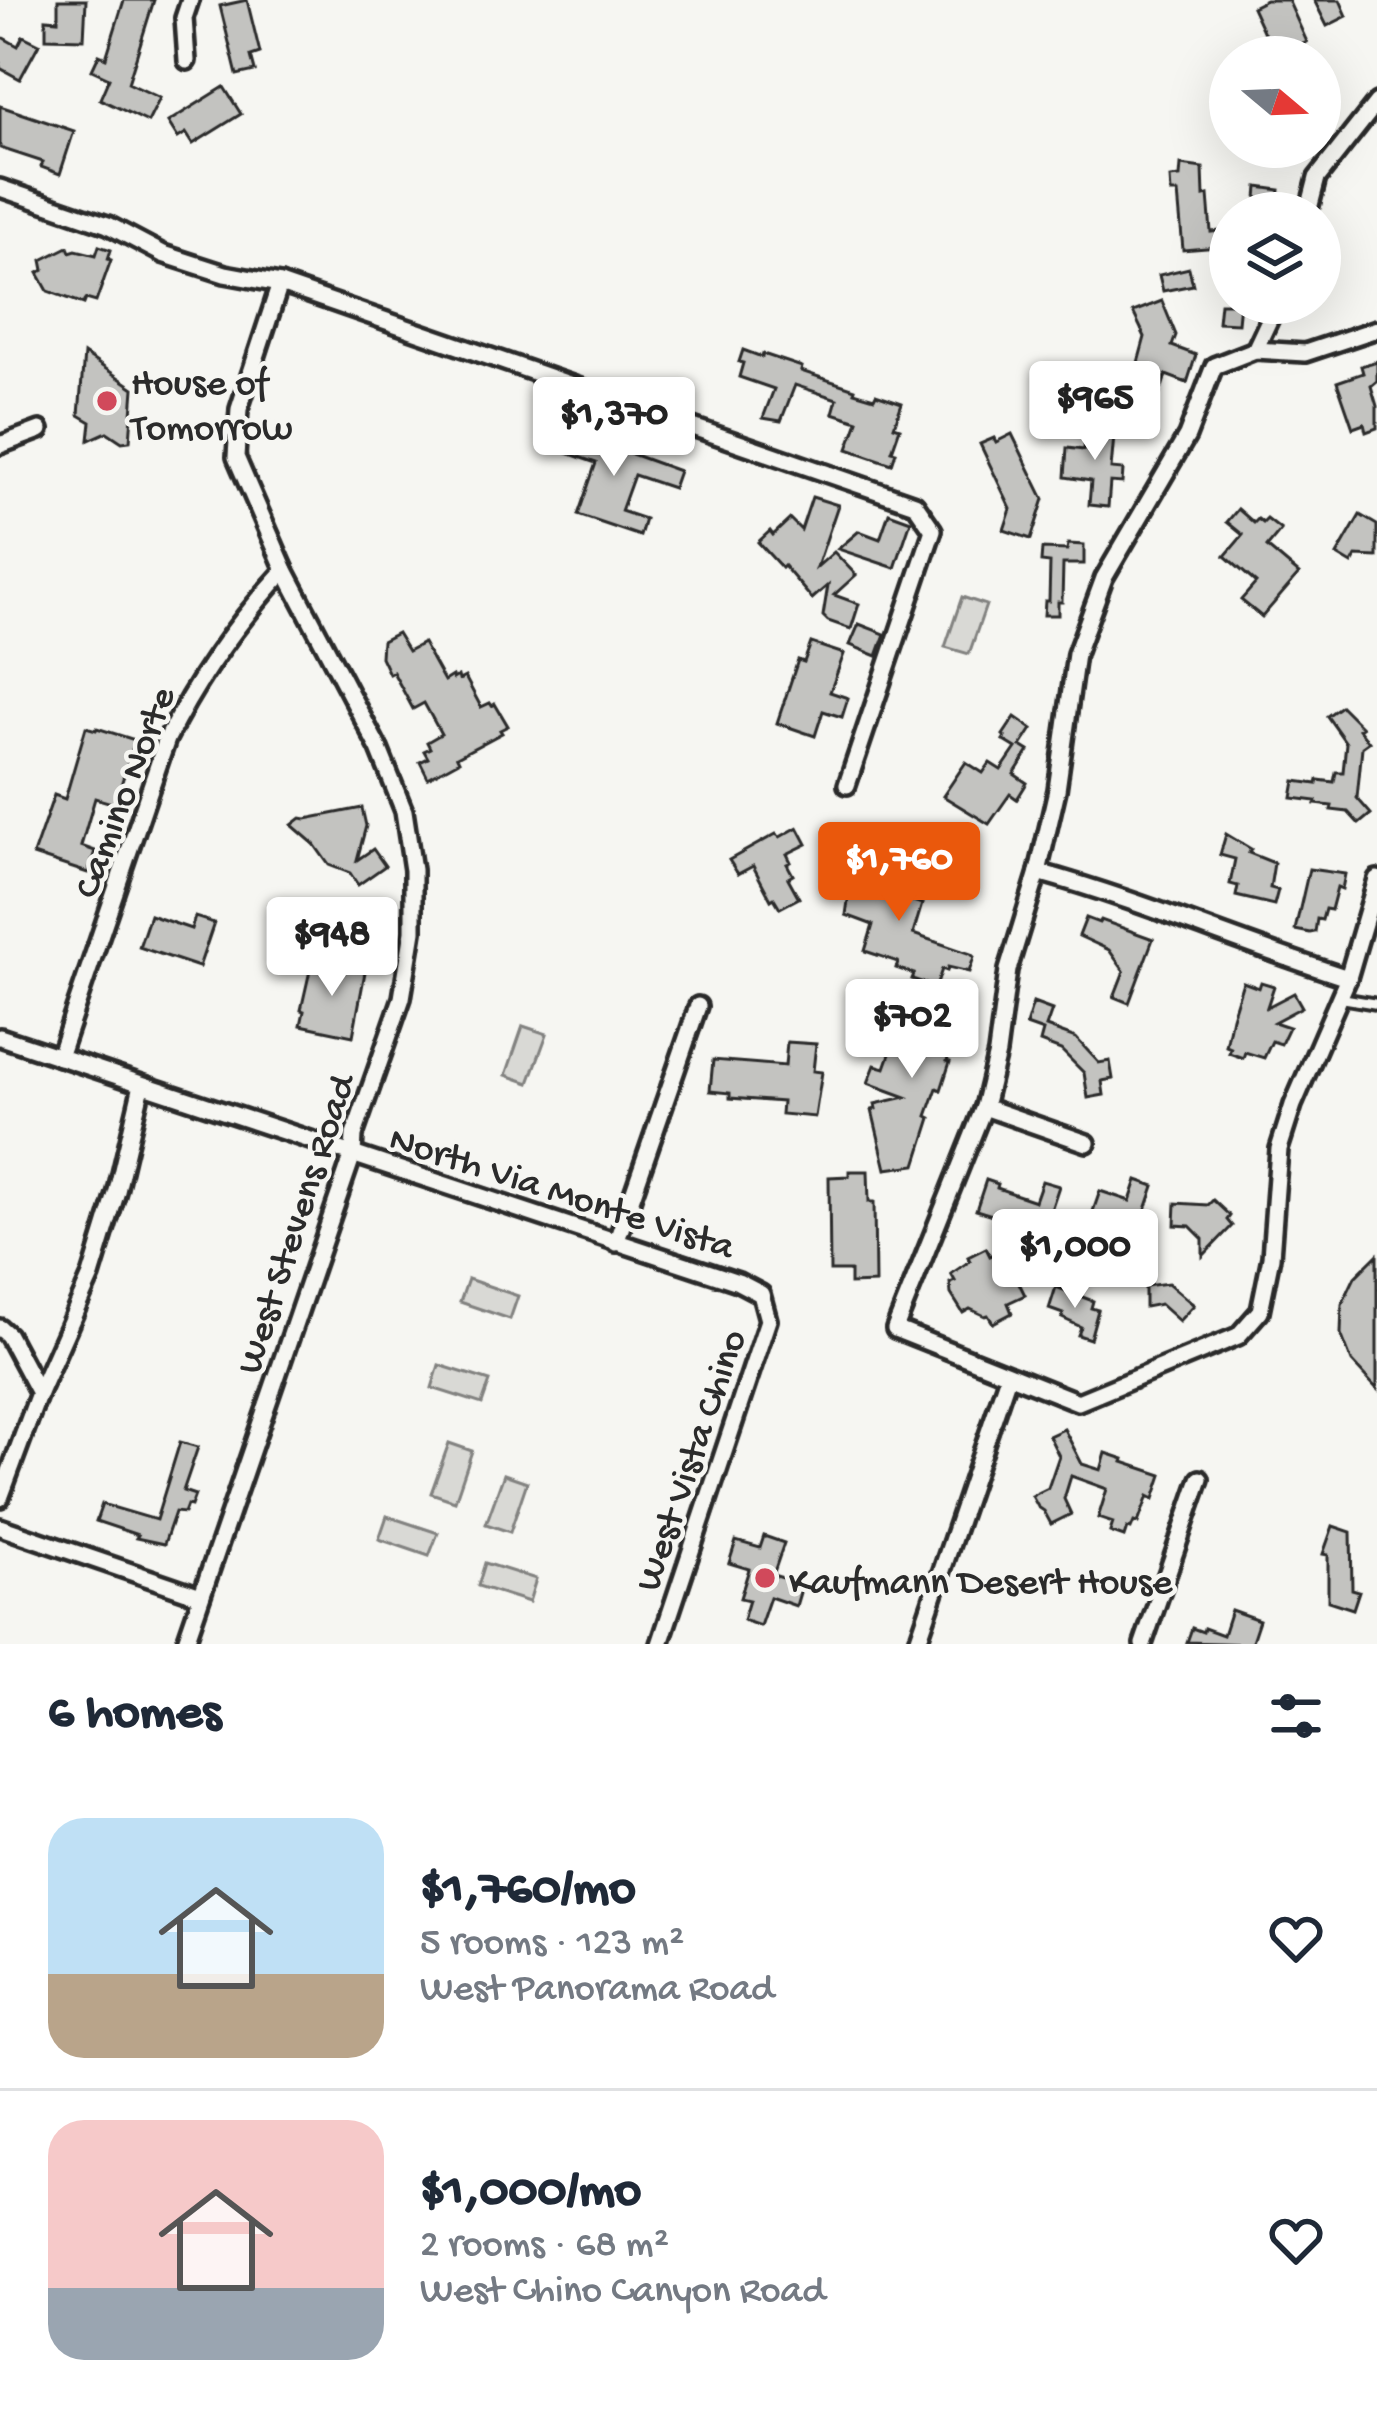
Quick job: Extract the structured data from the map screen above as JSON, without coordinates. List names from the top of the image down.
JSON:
{
  "streets": {
    "street": [
      "Camino Norte",
      "North Via Monte Vista",
      "West Stevens Road",
      "West Vista Chino"
    ]
  },
  "crossings": [
    ["Camino Norte", "North Via Monte Vista"],
    ["Camino Norte", "West Stevens Road"],
    ["North Via Monte Vista", "West Stevens Road"],
    ["North Via Monte Vista", "West Vista Chino"]
  ],
  "places": ["House of Tomorrow", "Kaufmann Desert House"],
  "north": "right",
  "page": {
    "price": [
      "$965",
      "$1,370",
      "$1,760",
      "$948",
      "$702",
      "$1,000"
    ],
    "heading": "6 homes",
    "list": [
      {
        "name": "$1,760/mo",
        "note": "5 rooms · 123 m² · West Panorama Road"
      },
      {
        "name": "$1,000/mo",
        "note": "2 rooms · 68 m² · West Chino Canyon Road"
      }
    ]
  }
}
